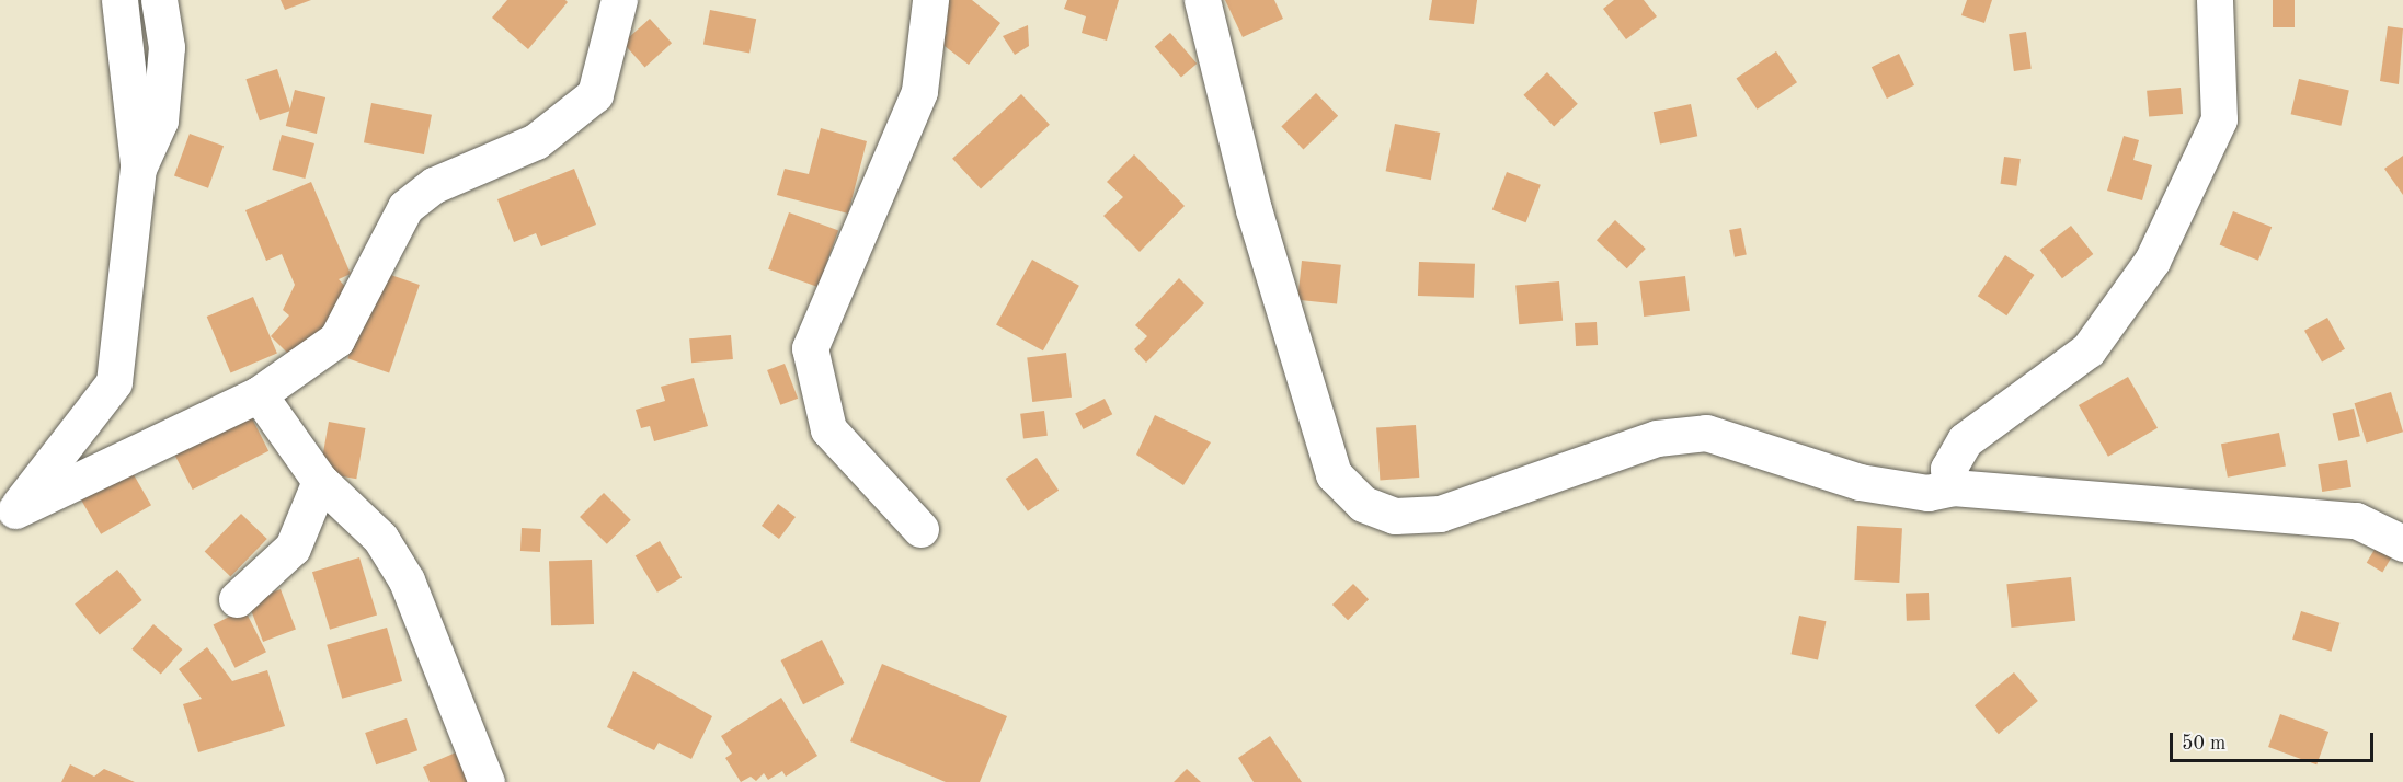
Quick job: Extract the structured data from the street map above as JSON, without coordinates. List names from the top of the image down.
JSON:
{
  "scale_bar": "50 m"
}
